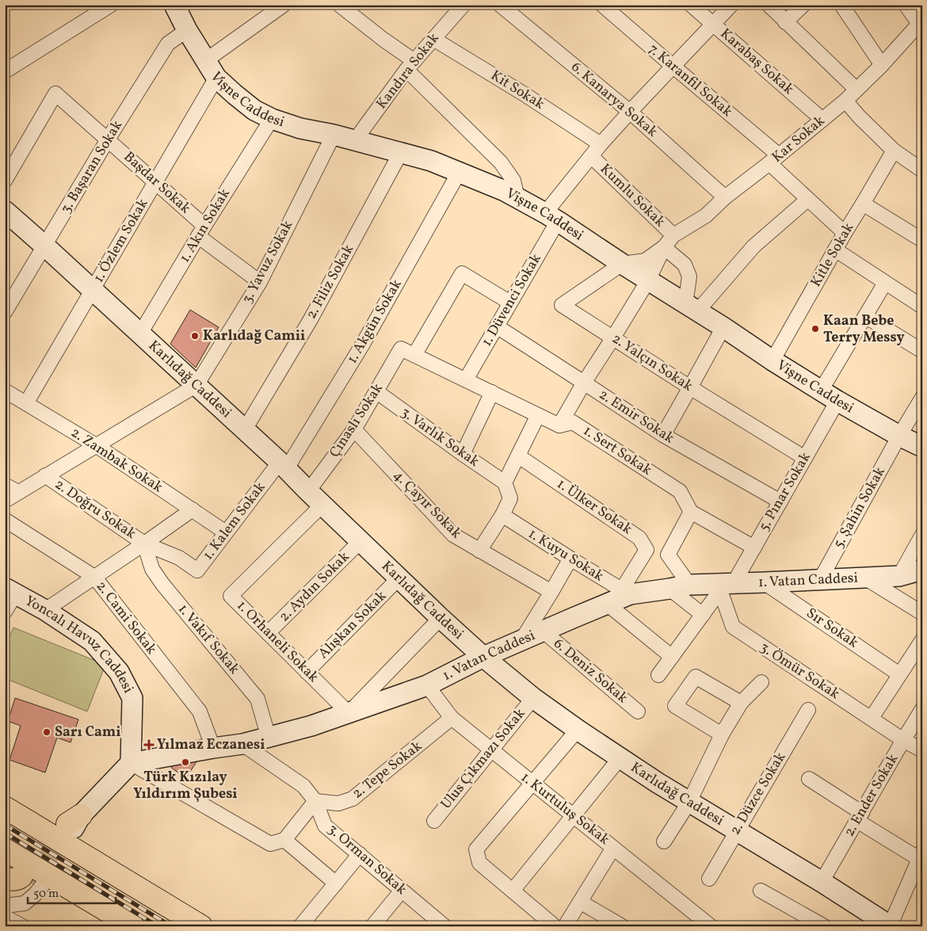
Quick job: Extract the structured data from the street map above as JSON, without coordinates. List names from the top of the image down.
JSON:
{
  "streets": {
    "main road": [
      "Vişne Caddesi",
      "Karlıdağ Caddesi",
      "1. Vatan Caddesi",
      "Yoncalı Havuz Caddesi"
    ],
    "street": [
      "Karabaş Sokak",
      "Kandıra Sokak",
      "7. Karanfil Sokak",
      "Kit Sokak",
      "6. Kanarya Sokak",
      "Kar Sokak",
      "3. Başaran Sokak",
      "Başdar Sokak",
      "Kumlu Sokak",
      "1. Akın Sokak",
      "1. Özlem Sokak",
      "Kitle Sokak",
      "3. Yavuz Sokak",
      "2. Filiz Sokak",
      "1. Düvenci Sokak",
      "1. Akgün Sokak",
      "2. Yalçın Sokak",
      "2. Emir Sokak",
      "Çınaslı Sokak",
      "3. Varlık Sokak",
      "1. Sert Sokak",
      "2. Zambak Sokak",
      "5. Pınar Sokak",
      "4. Çayır Sokak",
      "1. Ülker Sokak",
      "5. Şahin Sokak",
      "2. Doğru Sokak",
      "1. Kalem Sokak",
      "1. Kuyu Sokak",
      "2. Aydın Sokak",
      "2. Cami Sokak",
      "Alışkan Sokak",
      "Sır Sokak",
      "1. Vakıf Sokak",
      "1. Orhaneli Sokak",
      "6. Deniz Sokak",
      "3. Ömür Sokak",
      "Ulus Çıkmazı Sokak",
      "2. Tepe Sokak",
      "2. Düzce Sokak",
      "2. Ender Sokak",
      "1. Kurtuluş Sokak",
      "3. Orman Sokak"
    ]
  },
  "crossings": [
    ["Karabaş Sokak", "Kar Sokak"],
    ["Karabaş Sokak", "1. Düvenci Sokak"],
    ["Kandıra Sokak", "Kit Sokak"],
    ["Kandıra Sokak", "Vişne Caddesi"],
    ["7. Karanfil Sokak", "Kar Sokak"],
    ["7. Karanfil Sokak", "Kitle Sokak"],
    ["7. Karanfil Sokak", "1. Düvenci Sokak"],
    ["Kit Sokak", "1. Düvenci Sokak"],
    ["Vişne Caddesi", "Kar Sokak"],
    ["Vişne Caddesi", "3. Başaran Sokak"],
    ["Vişne Caddesi", "1. Akın Sokak"],
    ["Vişne Caddesi", "1. Özlem Sokak"],
    ["Vişne Caddesi", "Kitle Sokak"],
    ["Vişne Caddesi", "3. Yavuz Sokak"],
    ["Vişne Caddesi", "2. Filiz Sokak"],
    ["Vişne Caddesi", "1. Düvenci Sokak"],
    ["Vişne Caddesi", "1. Akgün Sokak"],
    ["Vişne Caddesi", "2. Yalçın Sokak"],
    ["Vişne Caddesi", "5. Pınar Sokak"],
    ["Vişne Caddesi", "5. Şahin Sokak"],
    ["6. Kanarya Sokak", "Kar Sokak"],
    ["6. Kanarya Sokak", "1. Düvenci Sokak"],
    ["Kar Sokak", "Kumlu Sokak"],
    ["Kar Sokak", "2. Yalçın Sokak"],
    ["Kar Sokak", "2. Emir Sokak"],
    ["Kar Sokak", "1. Sert Sokak"],
    ["3. Başaran Sokak", "Başdar Sokak"],
    ["3. Başaran Sokak", "Karlıdağ Caddesi"],
    ["Başdar Sokak", "1. Akın Sokak"],
    ["Başdar Sokak", "1. Özlem Sokak"],
    ["Başdar Sokak", "3. Yavuz Sokak"],
    ["Kumlu Sokak", "1. Düvenci Sokak"],
    ["1. Akın Sokak", "Karlıdağ Caddesi"],
    ["1. Özlem Sokak", "Karlıdağ Caddesi"],
    ["1. Özlem Sokak", "2. Zambak Sokak"],
    ["3. Yavuz Sokak", "Karlıdağ Caddesi"],
    ["2. Filiz Sokak", "Karlıdağ Caddesi"],
    ["1. Düvenci Sokak", "2. Emir Sokak"],
    ["1. Düvenci Sokak", "1. Sert Sokak"],
    ["1. Akgün Sokak", "Karlıdağ Caddesi"],
    ["1. Akgün Sokak", "1. Kalem Sokak"],
    ["2. Yalçın Sokak", "5. Pınar Sokak"],
    ["Karlıdağ Caddesi", "Çınaslı Sokak"],
    ["Karlıdağ Caddesi", "1. Kalem Sokak"],
    ["Karlıdağ Caddesi", "1. Vatan Caddesi"],
    ["Karlıdağ Caddesi", "2. Aydın Sokak"],
    ["Karlıdağ Caddesi", "Alışkan Sokak"],
    ["Karlıdağ Caddesi", "1. Orhaneli Sokak"],
    ["Karlıdağ Caddesi", "Ulus Çıkmazı Sokak"],
    ["Karlıdağ Caddesi", "2. Düzce Sokak"],
    ["Karlıdağ Caddesi", "2. Ender Sokak"],
    ["2. Emir Sokak", "5. Pınar Sokak"],
    ["Çınaslı Sokak", "3. Varlık Sokak"],
    ["Çınaslı Sokak", "1. Sert Sokak"],
    ["Çınaslı Sokak", "4. Çayır Sokak"],
    ["2. Zambak Sokak", "1. Kalem Sokak"],
    ["5. Pınar Sokak", "1. Vatan Caddesi"],
    ["5. Pınar Sokak", "3. Ömür Sokak"],
    ["1. Ülker Sokak", "1. Kuyu Sokak"],
    ["1. Ülker Sokak", "1. Vatan Caddesi"],
    ["5. Şahin Sokak", "1. Vatan Caddesi"],
    ["2. Doğru Sokak", "1. Kalem Sokak"],
    ["2. Doğru Sokak", "1. Vakıf Sokak"],
    ["1. Kalem Sokak", "1. Vakıf Sokak"],
    ["1. Kuyu Sokak", "1. Vatan Caddesi"],
    ["1. Vatan Caddesi", "2. Cami Sokak"],
    ["1. Vatan Caddesi", "Sır Sokak"],
    ["1. Vatan Caddesi", "1. Vakıf Sokak"],
    ["1. Vatan Caddesi", "1. Orhaneli Sokak"],
    ["1. Vatan Caddesi", "Yoncalı Havuz Caddesi"],
    ["1. Vatan Caddesi", "6. Deniz Sokak"],
    ["1. Vatan Caddesi", "3. Ömür Sokak"],
    ["1. Vatan Caddesi", "1. Kurtuluş Sokak"],
    ["1. Vatan Caddesi", "3. Orman Sokak"],
    ["2. Aydın Sokak", "1. Orhaneli Sokak"],
    ["Alışkan Sokak", "1. Orhaneli Sokak"],
    ["3. Ömür Sokak", "2. Ender Sokak"],
    ["Ulus Çıkmazı Sokak", "1. Kurtuluş Sokak"],
    ["2. Tepe Sokak", "1. Kurtuluş Sokak"],
    ["2. Tepe Sokak", "3. Orman Sokak"]
  ],
  "places": {
    "other": [
      "Kaan Bebe Terry Messy",
      "Karlıdağ Camii",
      "Sarı Cami",
      "Türk Kızılay Yıldırım Şubesi"
    ],
    "health": ["Yılmaz Eczanesi"]
  },
  "scale_bar": "50 m"
}
